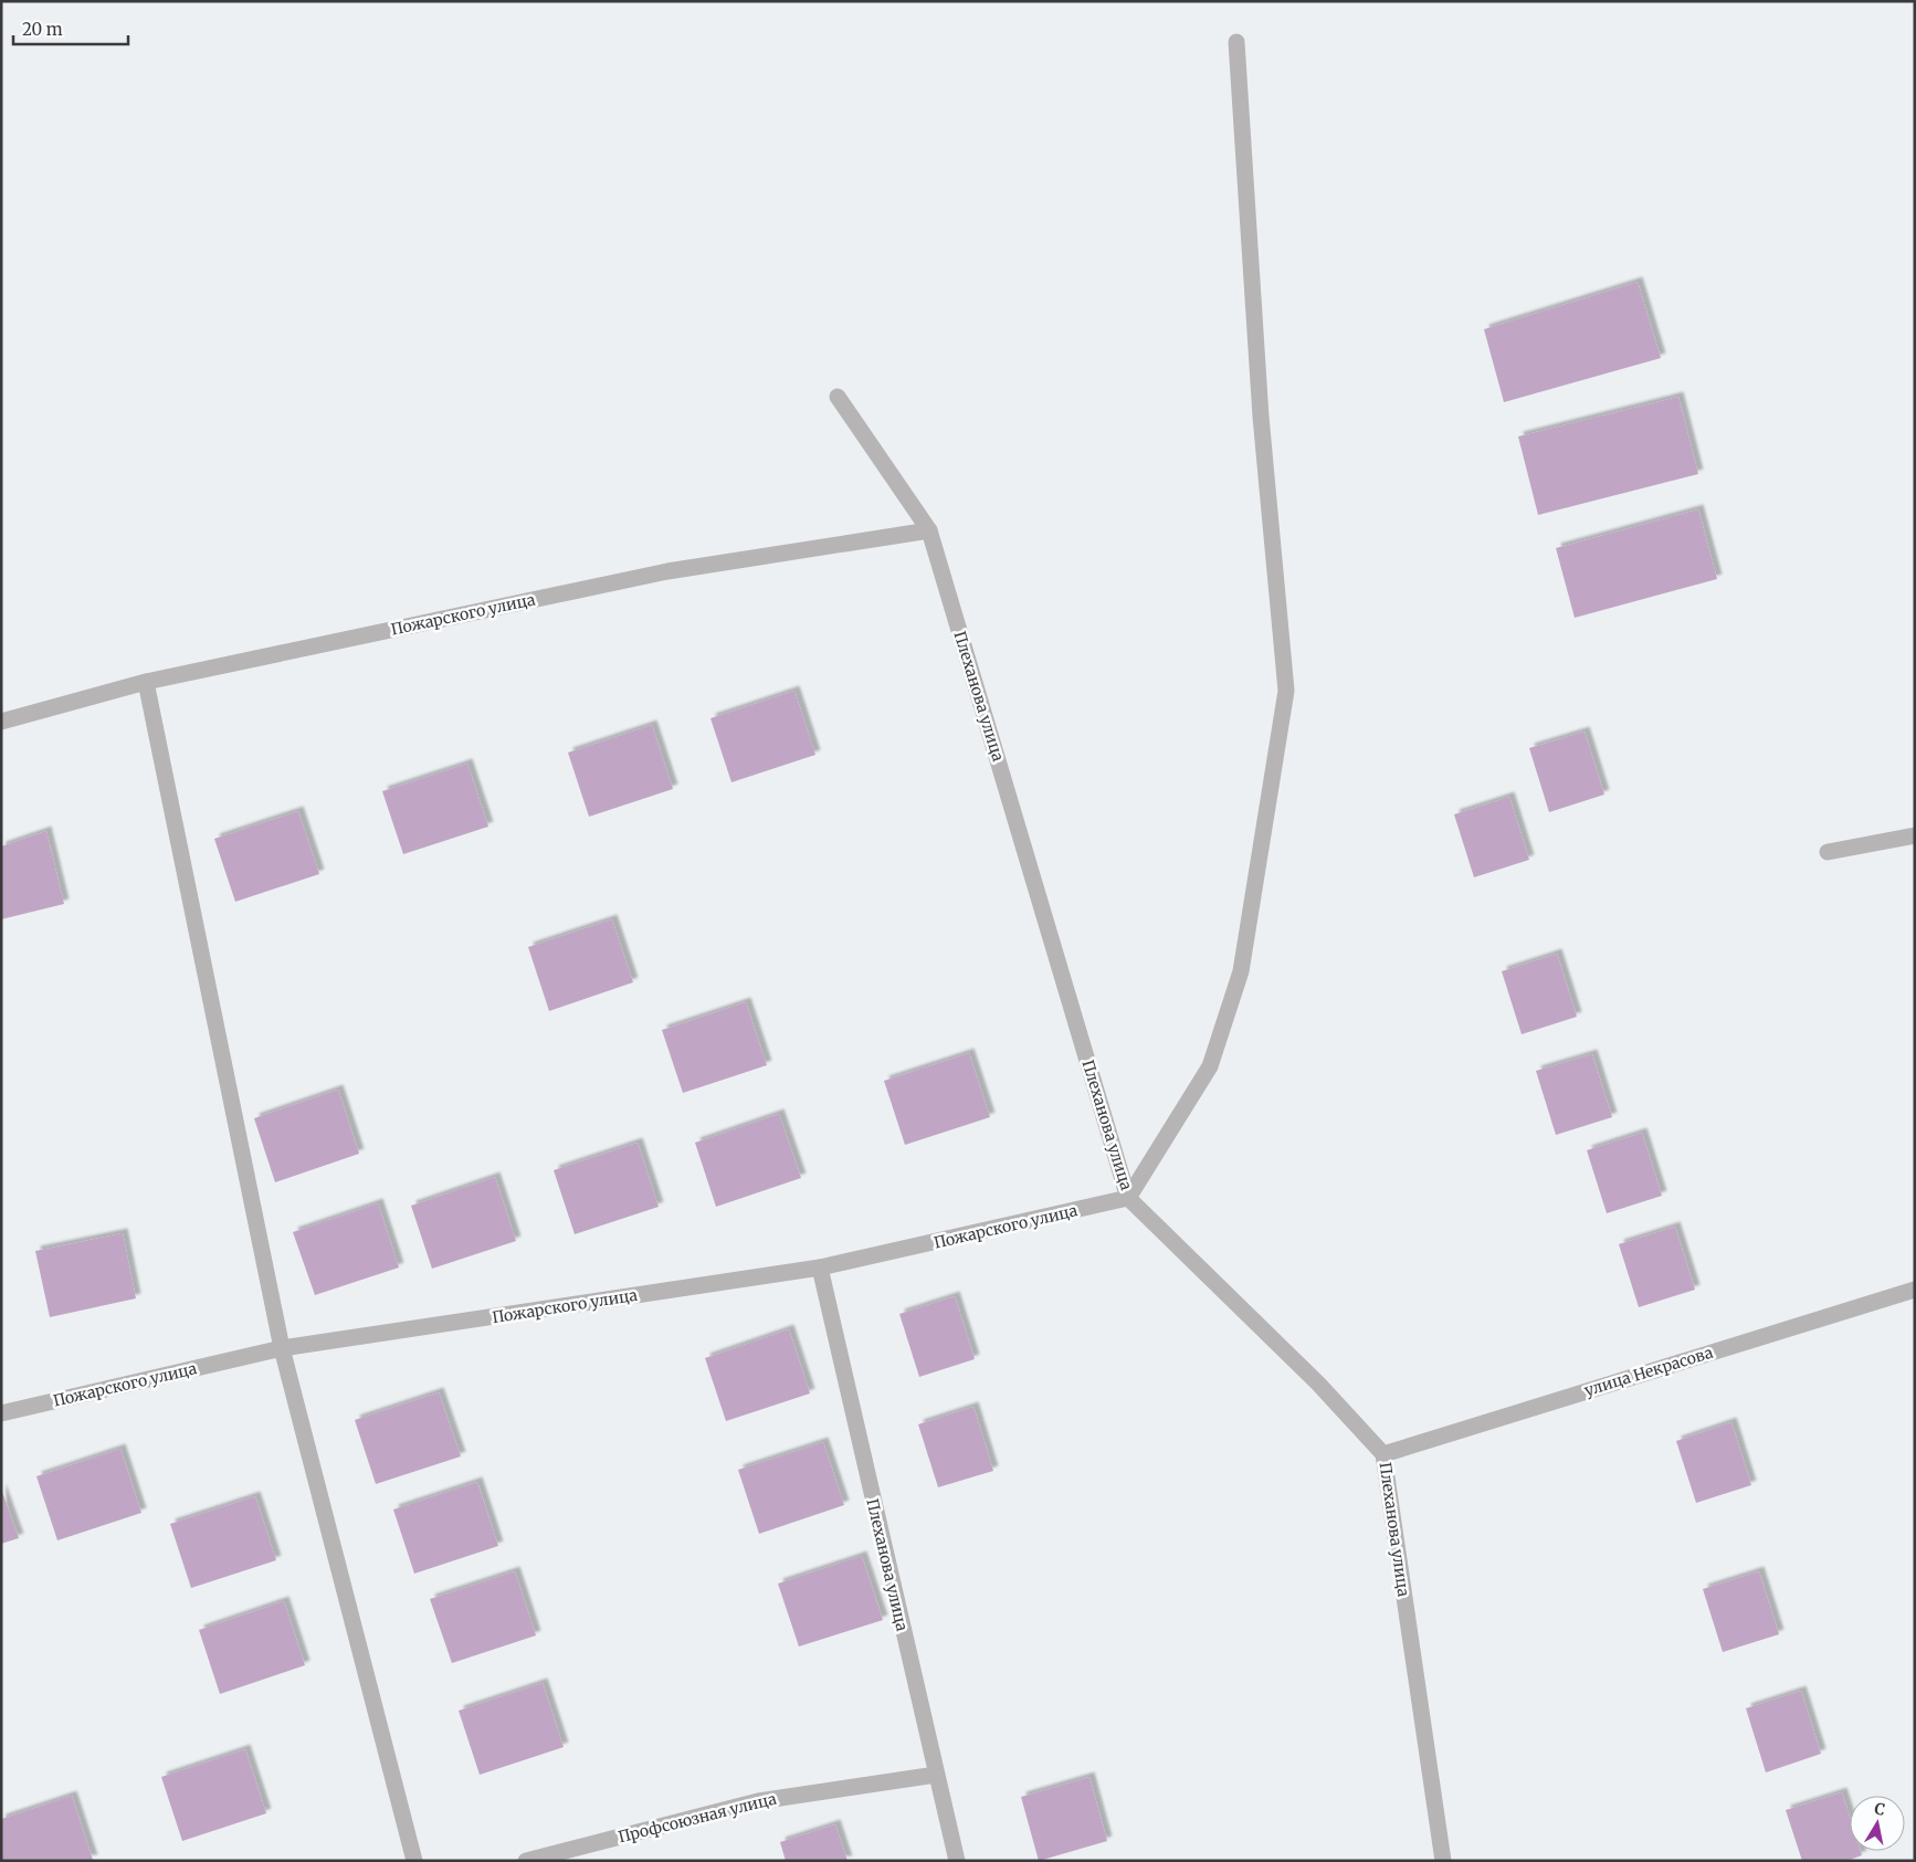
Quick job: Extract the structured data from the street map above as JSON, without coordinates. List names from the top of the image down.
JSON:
{
  "streets": {
    "street": [
      "Пожарского улица",
      "Плеханова улица",
      "улица Некрасова",
      "Профсоюзная улица"
    ]
  },
  "crossings": [
    ["Пожарского улица", "Плеханова улица"],
    ["Плеханова улица", "улица Некрасова"],
    ["Плеханова улица", "Профсоюзная улица"]
  ],
  "scale_bar": "20 m",
  "north": "top"
}
